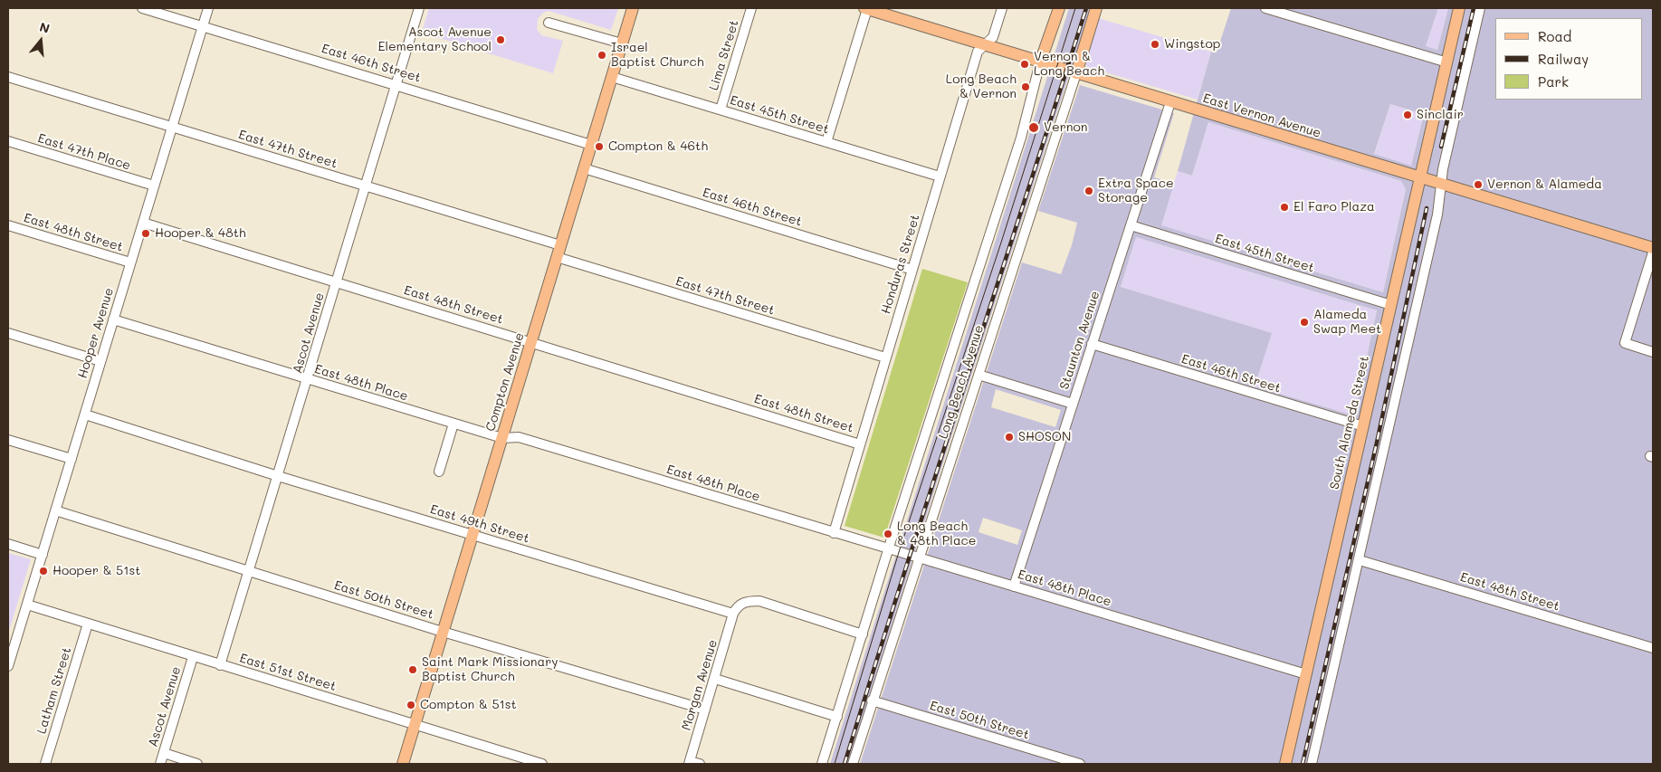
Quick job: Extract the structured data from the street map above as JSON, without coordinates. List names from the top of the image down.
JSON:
{
  "streets": {
    "main road": [
      "East Vernon Avenue",
      "Compton Avenue",
      "Long Beach Avenue",
      "South Alameda Street"
    ],
    "street": [
      "Lima Street",
      "East 46th Street",
      "East 45th Street",
      "East 47th Street",
      "East 47th Place",
      "East 48th Street",
      "Honduras Street",
      "Hooper Avenue",
      "Ascot Avenue",
      "Staunton Avenue",
      "East 48th Place",
      "East 49th Street",
      "East 50th Street",
      "East 51st Street",
      "Morgan Avenue",
      "Latham Street"
    ]
  },
  "crossings": [
    ["Lima Street", "East 45th Street"],
    ["East 46th Street", "Honduras Street"],
    ["East 46th Street", "Hooper Avenue"],
    ["East 46th Street", "Ascot Avenue"],
    ["East 46th Street", "Staunton Avenue"],
    ["East 46th Street", "Compton Avenue"],
    ["East 46th Street", "South Alameda Street"],
    ["East 45th Street", "Honduras Street"],
    ["East 45th Street", "Staunton Avenue"],
    ["East 45th Street", "Compton Avenue"],
    ["East 45th Street", "South Alameda Street"],
    ["East Vernon Avenue", "Honduras Street"],
    ["East Vernon Avenue", "Staunton Avenue"],
    ["East Vernon Avenue", "Long Beach Avenue"],
    ["East Vernon Avenue", "South Alameda Street"],
    ["East 47th Street", "Honduras Street"],
    ["East 47th Street", "Hooper Avenue"],
    ["East 47th Street", "Ascot Avenue"],
    ["East 47th Street", "Compton Avenue"],
    ["East 47th Place", "Hooper Avenue"],
    ["East 48th Street", "Honduras Street"],
    ["East 48th Street", "Hooper Avenue"],
    ["East 48th Street", "Ascot Avenue"],
    ["East 48th Street", "Compton Avenue"],
    ["Honduras Street", "East 48th Place"],
    ["Hooper Avenue", "East 48th Place"],
    ["Hooper Avenue", "East 49th Street"],
    ["Hooper Avenue", "East 50th Street"],
    ["Hooper Avenue", "East 51st Street"],
    ["Ascot Avenue", "East 48th Place"],
    ["Ascot Avenue", "East 49th Street"],
    ["Ascot Avenue", "East 50th Street"],
    ["Ascot Avenue", "East 51st Street"],
    ["Staunton Avenue", "East 48th Place"],
    ["Compton Avenue", "East 48th Place"],
    ["Compton Avenue", "East 49th Street"],
    ["Compton Avenue", "East 50th Street"],
    ["Compton Avenue", "East 51st Street"],
    ["Long Beach Avenue", "East 48th Place"],
    ["Long Beach Avenue", "East 50th Street"],
    ["East 48th Place", "South Alameda Street"],
    ["East 49th Street", "Morgan Avenue"],
    ["East 50th Street", "Morgan Avenue"],
    ["East 51st Street", "Latham Street"]
  ],
  "places": [
    "Ascot Avenue Elementary School",
    "Wingstop",
    "Israel Baptist Church",
    "Vernon & Long Beach",
    "Long Beach & Vernon",
    "Sinclair",
    "Vernon",
    "Compton & 46th",
    "Vernon & Alameda",
    "Extra Space Storage",
    "El Faro Plaza",
    "Hooper & 48th",
    "Alameda Swap Meet",
    "SHOSON",
    "Long Beach & 48th Place",
    "Hooper & 51st",
    "Saint Mark Missionary Baptist Church",
    "Compton & 51st"
  ],
  "legend": ["Road", "Railway", "Park"],
  "north": "top"
}
